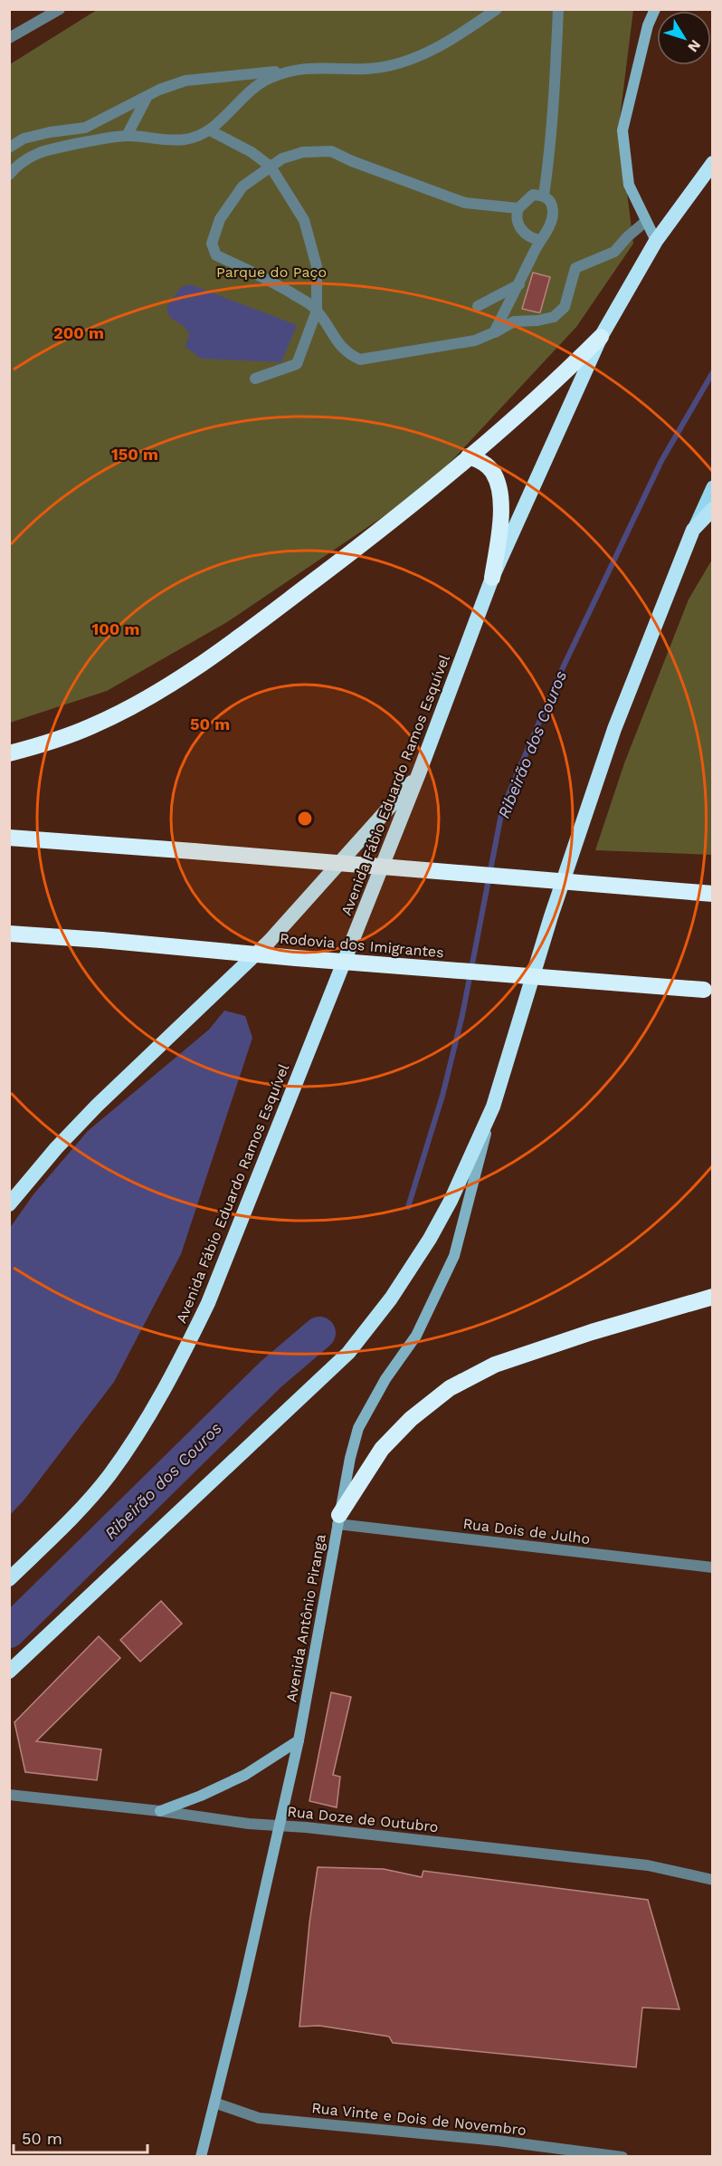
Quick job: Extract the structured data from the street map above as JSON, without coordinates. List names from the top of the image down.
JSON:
{
  "streets": {
    "highway": ["Avenida Fábio Eduardo Ramos Esquível", "Rodovia dos Imigrantes"],
    "main road": ["Avenida Antônio Piranga"],
    "street": ["Rua Dois de Julho", "Rua Doze de Outubro", "Rua Vinte e Dois de Novembro"]
  },
  "crossings": [
    ["Rua Dois de Julho", "Avenida Antônio Piranga"],
    ["Avenida Antônio Piranga", "Rua Doze de Outubro"],
    ["Avenida Antônio Piranga", "Rua Vinte e Dois de Novembro"]
  ],
  "water": ["Ribeirão dos Couros"],
  "parks": ["Parque do Paço"],
  "scale_bar": "50 m",
  "north": "bottom right",
  "rings": [
    "200 m",
    "150 m",
    "100 m",
    "50 m"
  ]
}
